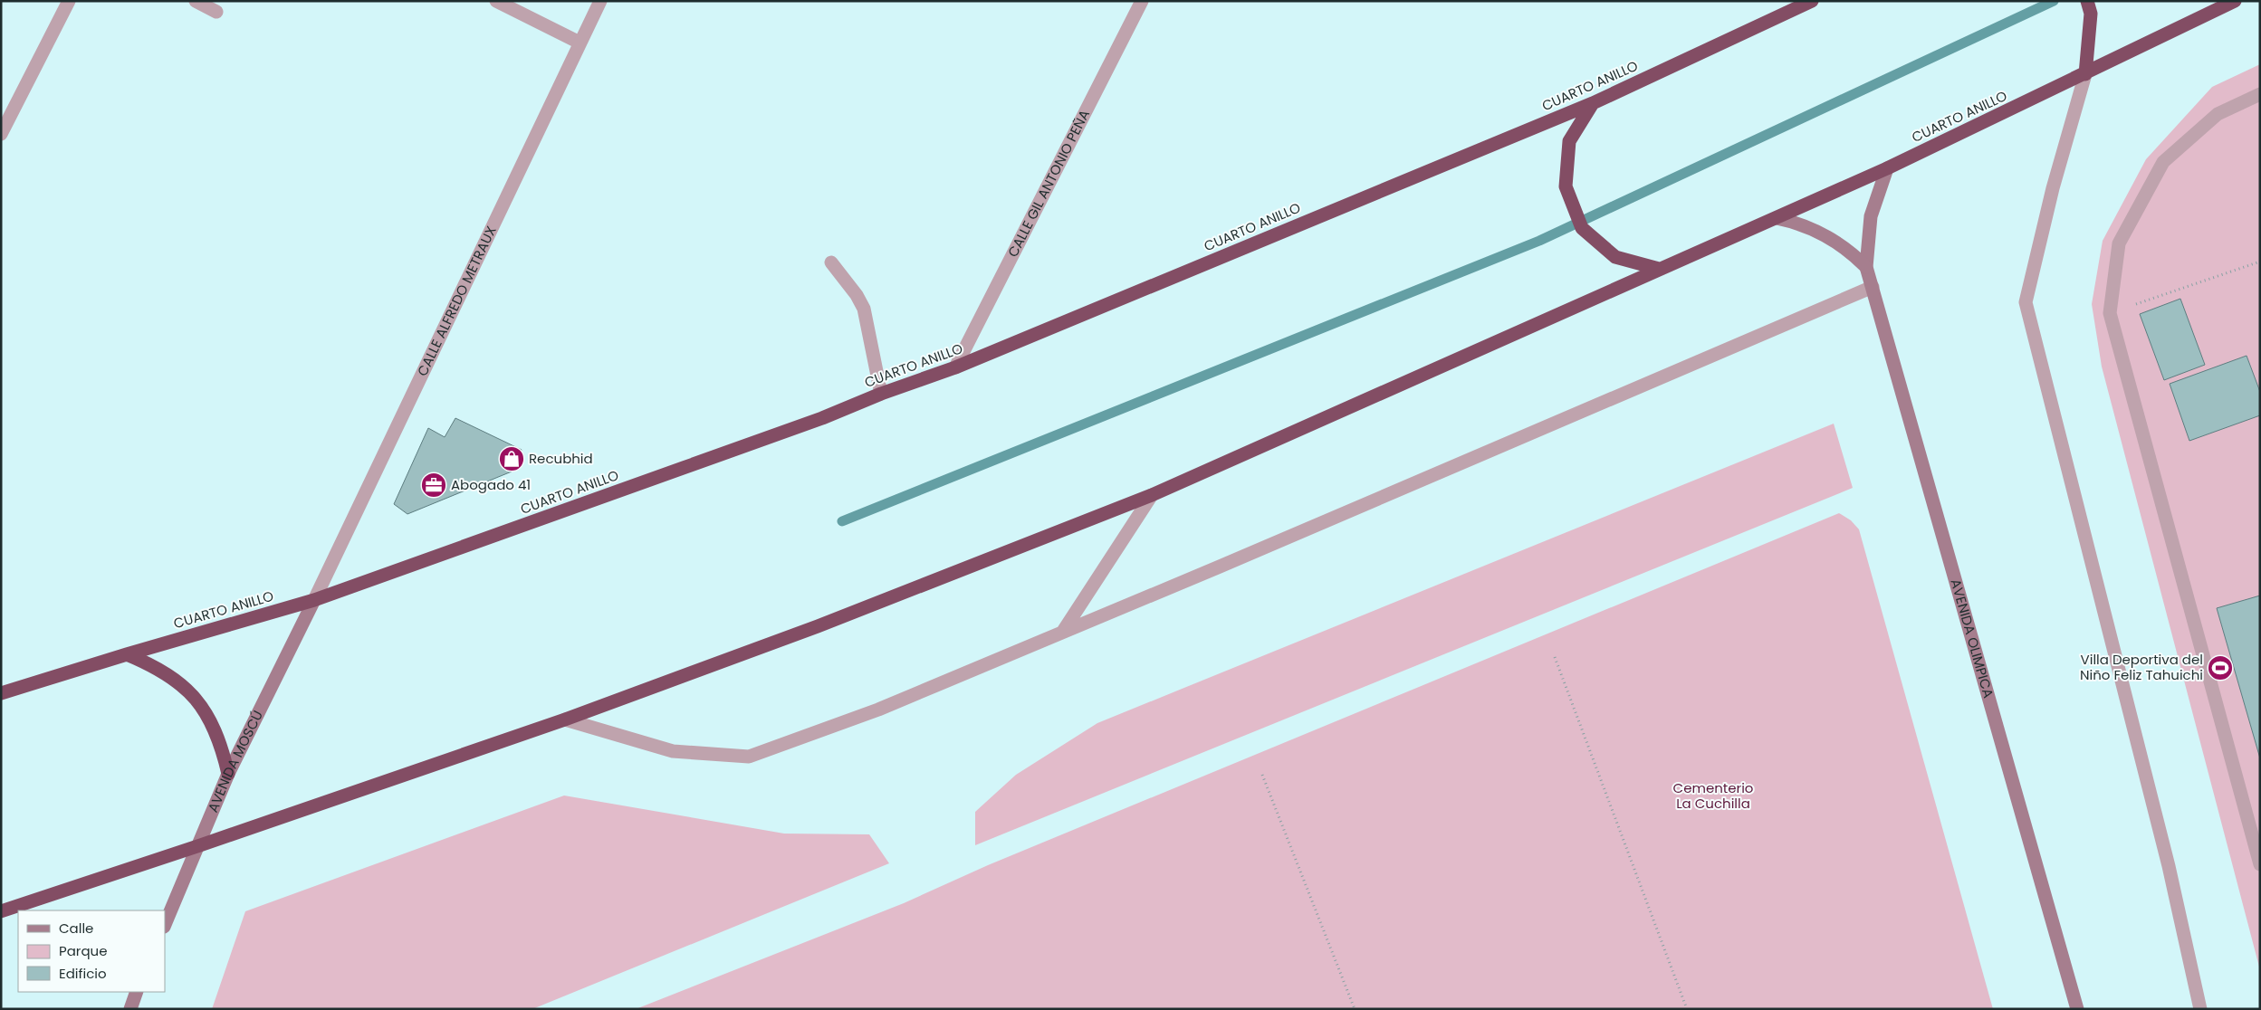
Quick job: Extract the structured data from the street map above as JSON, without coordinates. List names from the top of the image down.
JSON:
{
  "streets": {
    "highway": ["CUARTO ANILLO"],
    "street": [
      "CALLE GIL ANTONIO PEÑA",
      "CALLE ALFREDO METRAUX",
      "AVENIDA OLIMPICA",
      "AVENIDA MOSCÚ"
    ]
  },
  "crossings": [
    ["CUARTO ANILLO", "CALLE GIL ANTONIO PEÑA"],
    ["CUARTO ANILLO", "CALLE ALFREDO METRAUX"],
    ["CUARTO ANILLO", "AVENIDA OLIMPICA"],
    ["CUARTO ANILLO", "AVENIDA MOSCÚ"],
    ["CALLE ALFREDO METRAUX", "AVENIDA MOSCÚ"]
  ],
  "parks": ["Cementerio La Cuchilla"],
  "places": {
    "shop": ["Recubhid"],
    "office": ["Abogado 41"],
    "sports": ["Villa Deportiva del Niño Feliz Tahuichi"]
  },
  "legend": ["Calle", "Parque", "Edificio"]
}
